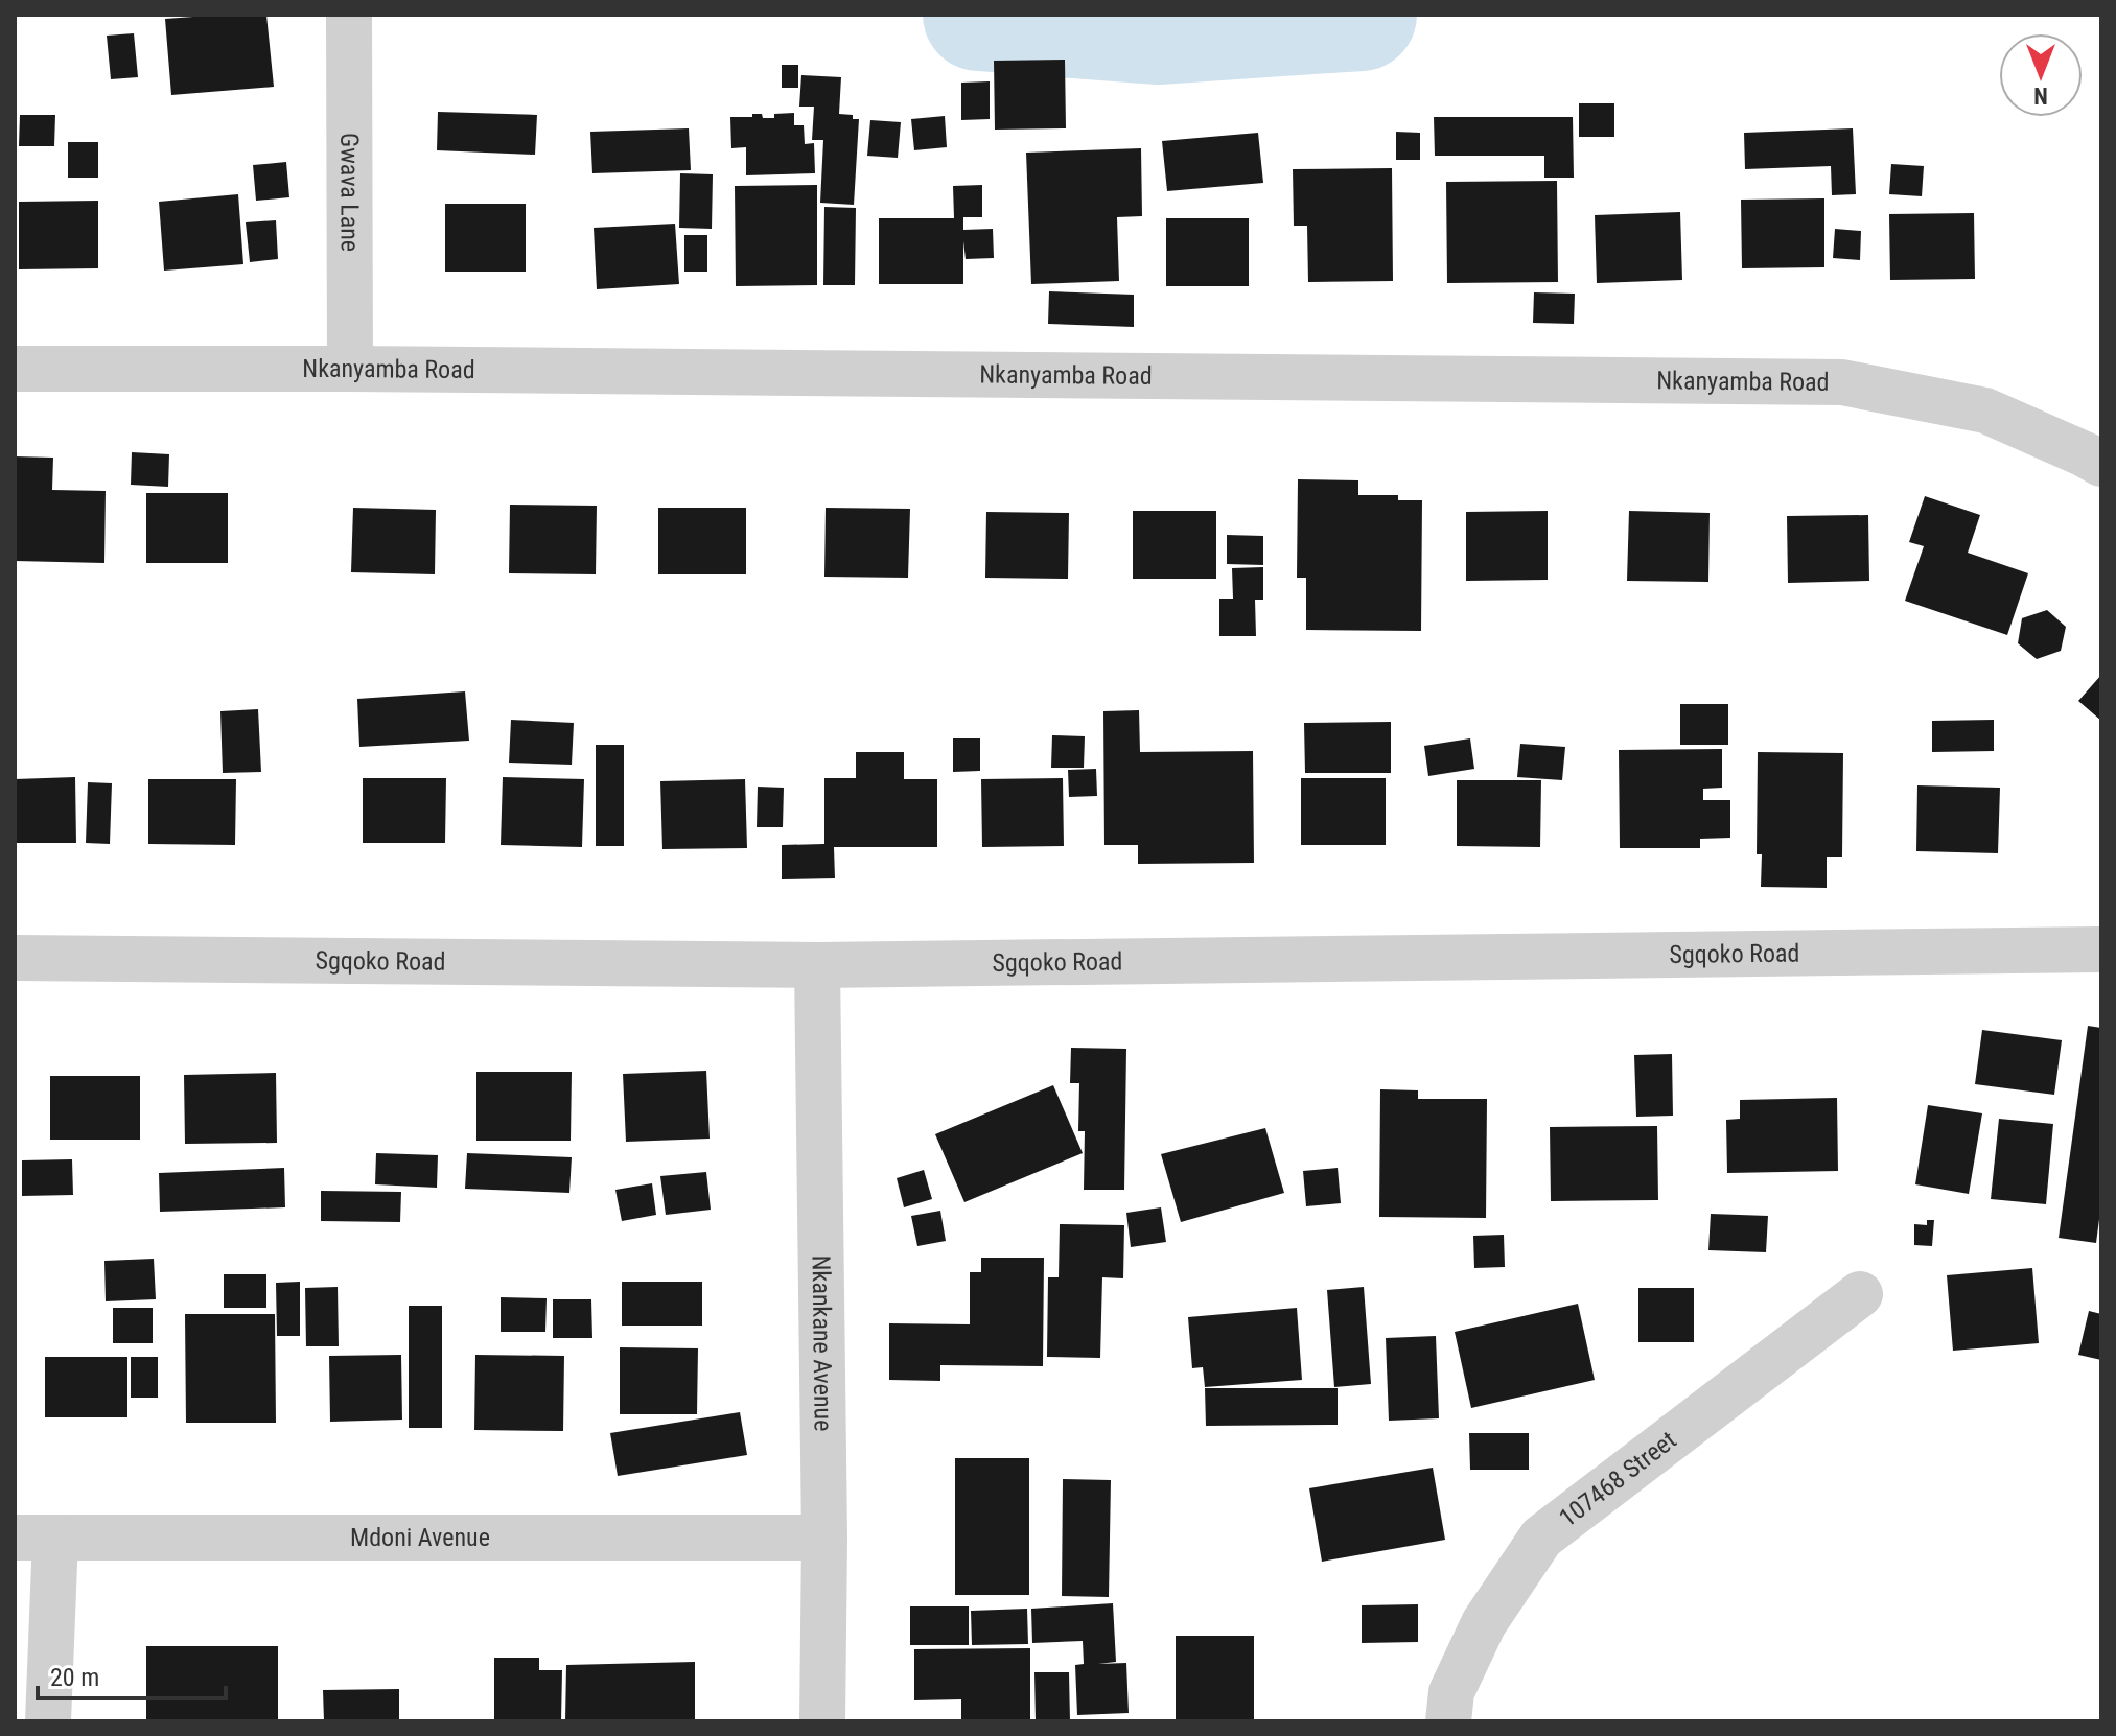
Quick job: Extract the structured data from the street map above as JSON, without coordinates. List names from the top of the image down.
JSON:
{
  "streets": {
    "street": [
      "Gwava Lane",
      "Nkanyamba Road",
      "Sgqoko Road",
      "Nkankane Avenue",
      "107468 Street",
      "Mdoni Avenue"
    ]
  },
  "crossings": [
    ["Gwava Lane", "Nkanyamba Road"],
    ["Sgqoko Road", "Nkankane Avenue"],
    ["Nkankane Avenue", "Mdoni Avenue"]
  ],
  "scale_bar": "20 m",
  "north": "bottom"
}
